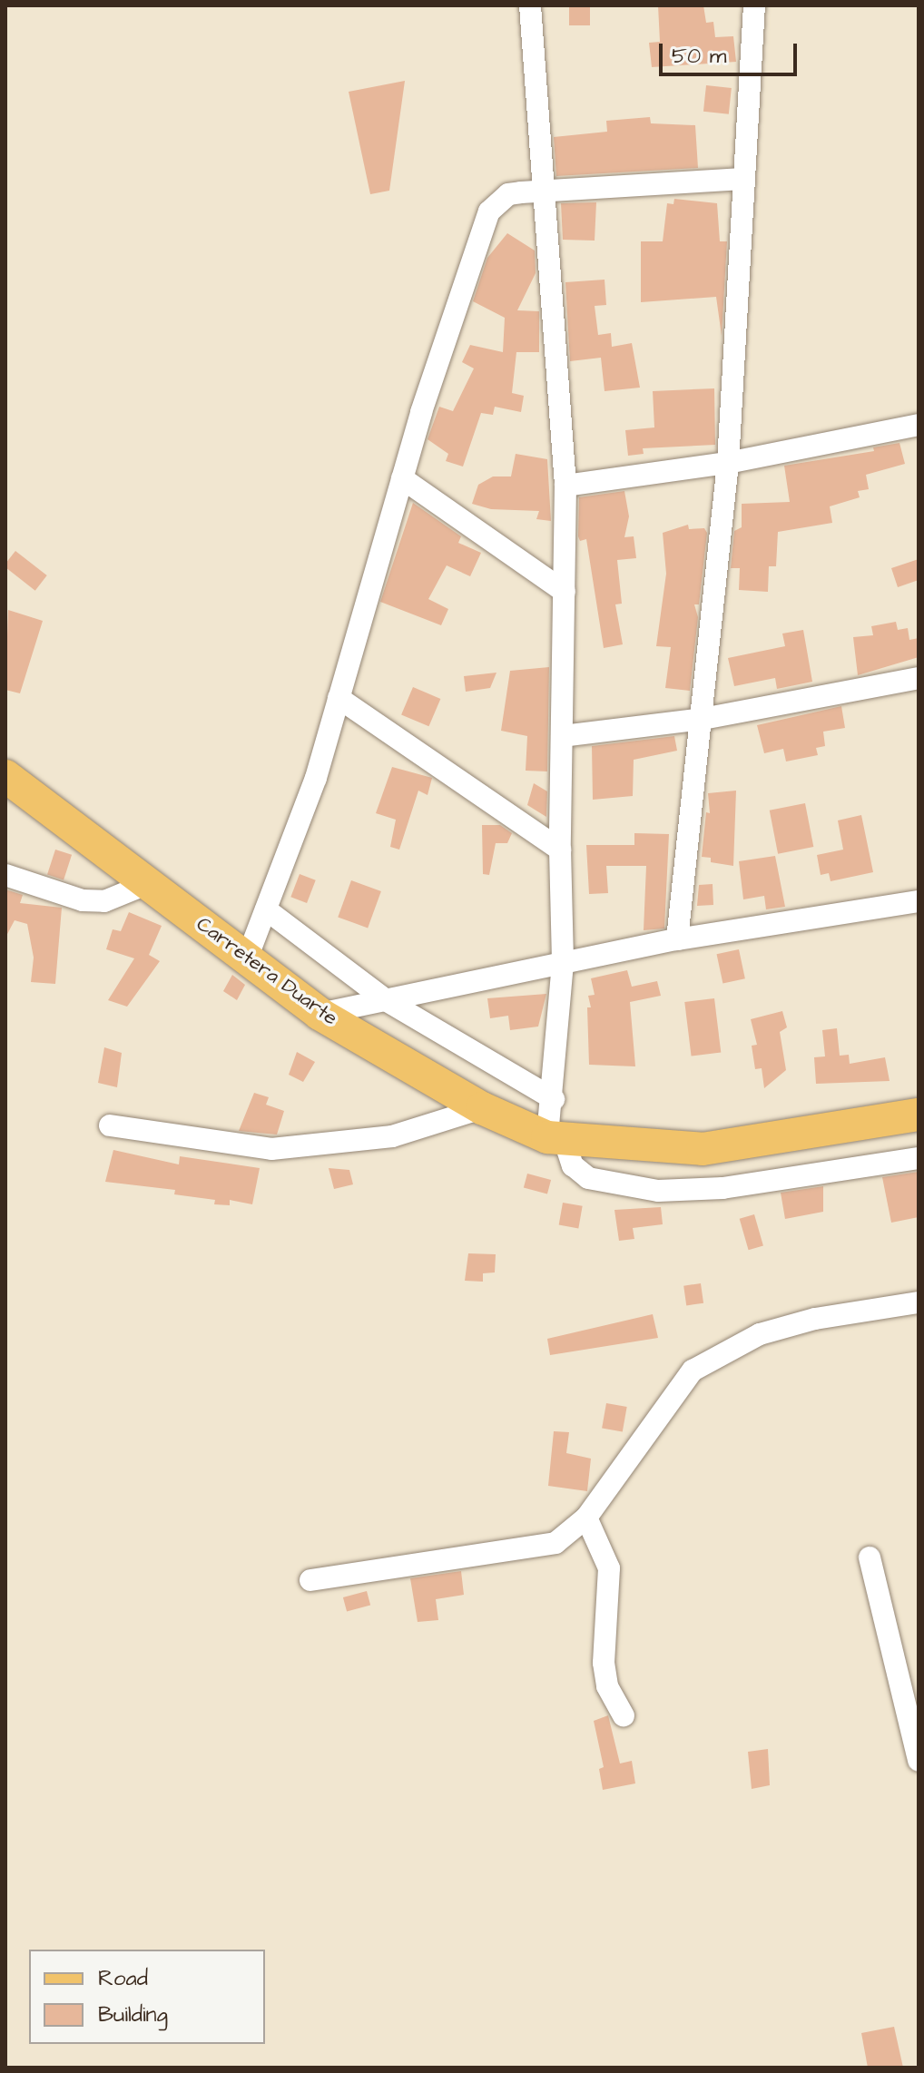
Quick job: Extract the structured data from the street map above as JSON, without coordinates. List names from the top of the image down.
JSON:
{
  "streets": {
    "main road": ["Carretera Duarte"]
  },
  "legend": ["Road", "Building"],
  "scale_bar": "50 m"
}
